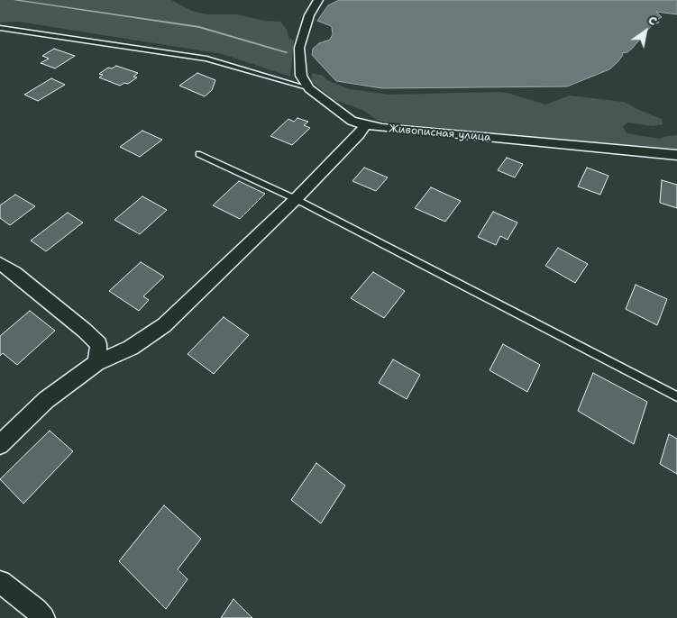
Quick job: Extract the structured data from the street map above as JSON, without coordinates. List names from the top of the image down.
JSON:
{
  "streets": {
    "street": ["Живописная улица"]
  },
  "north": "top right"
}
